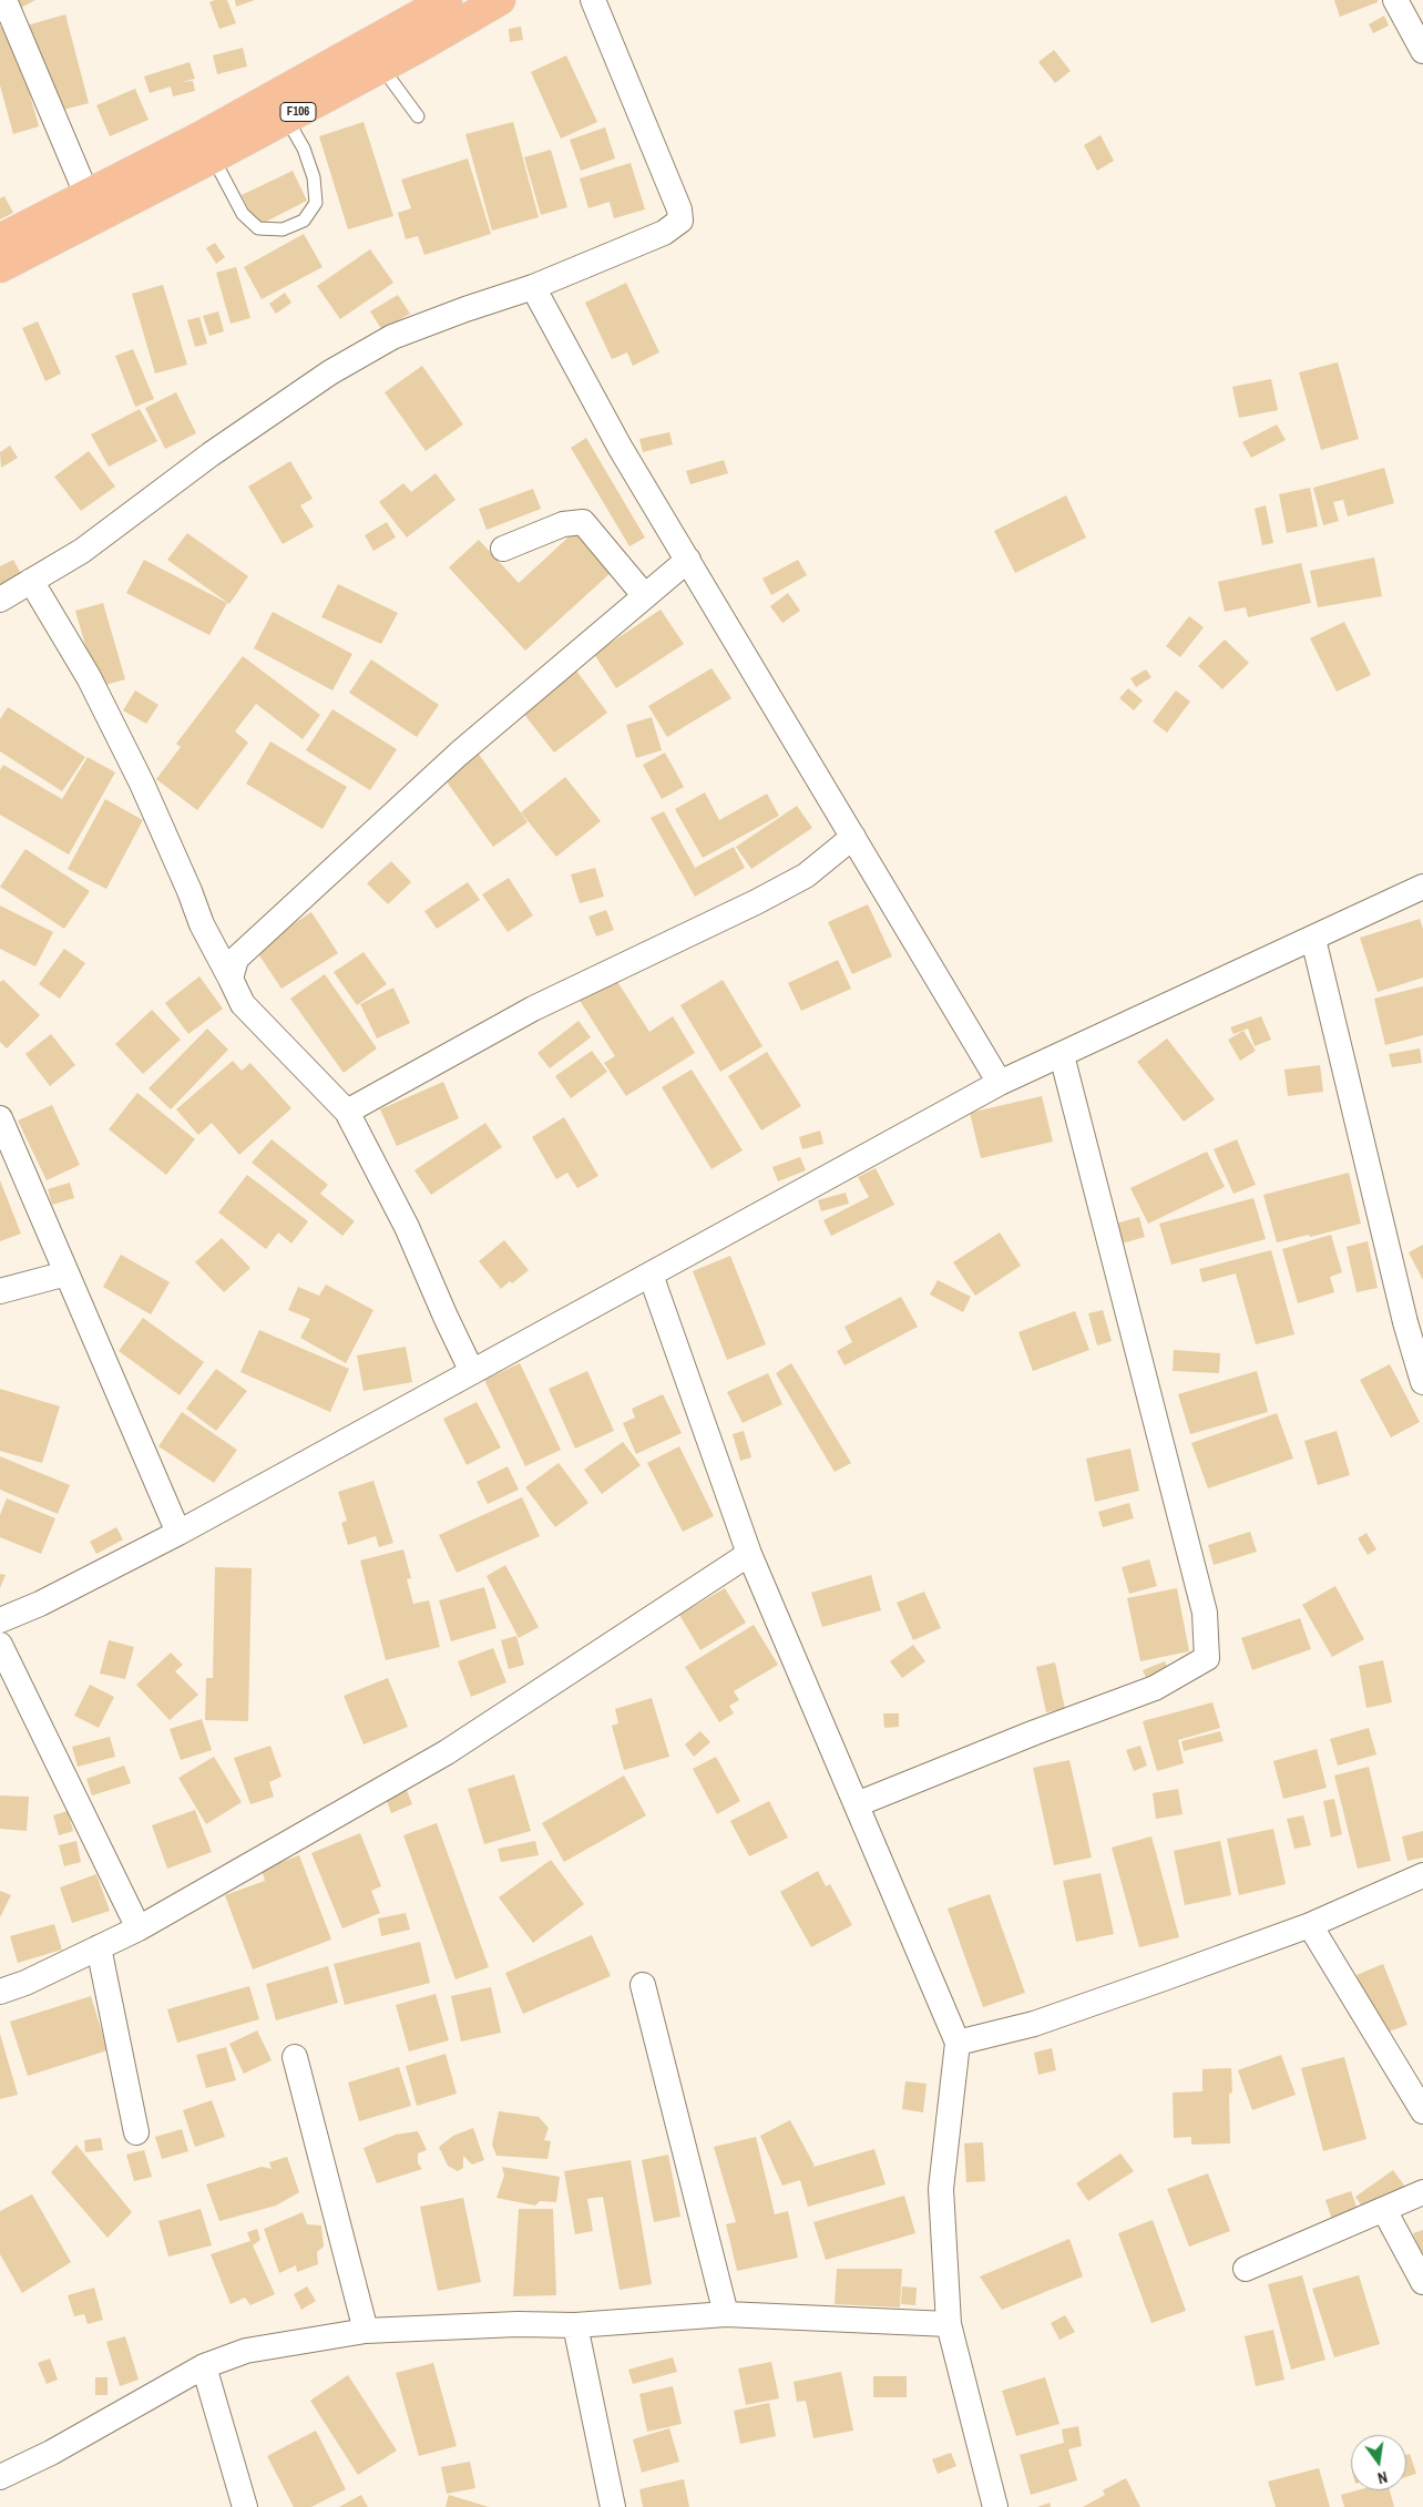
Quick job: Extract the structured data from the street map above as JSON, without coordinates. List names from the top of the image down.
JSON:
{
  "streets": {
    "main road": ["F106"]
  },
  "north": "bottom"
}
